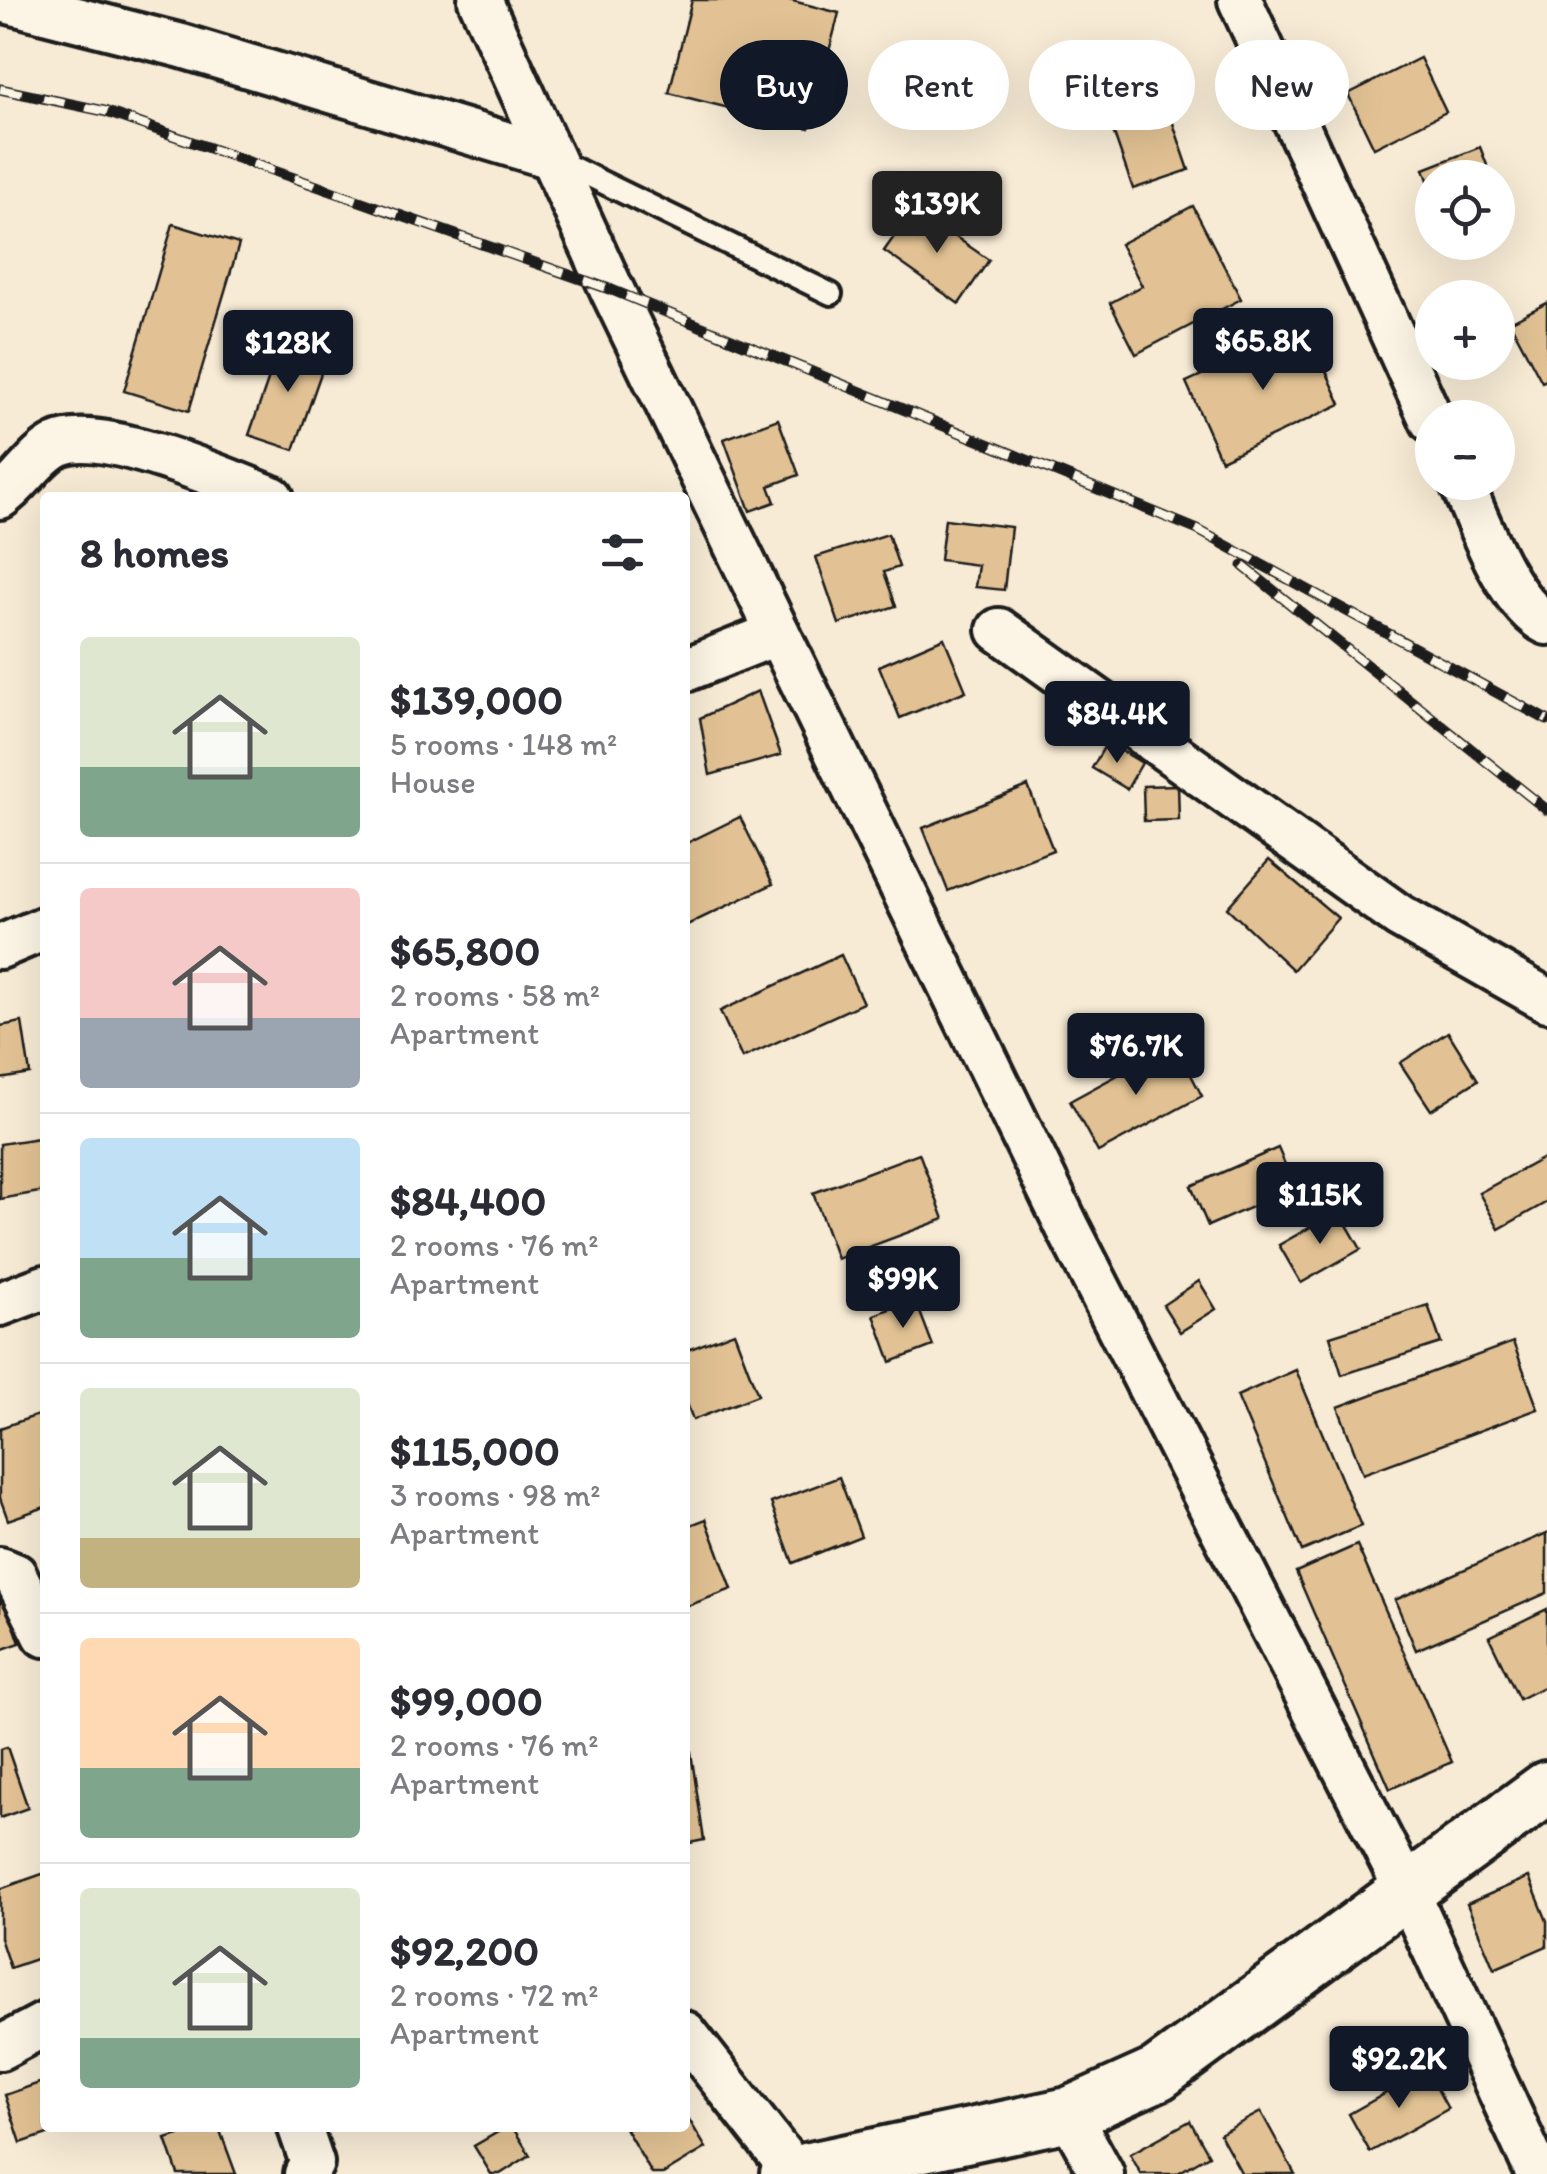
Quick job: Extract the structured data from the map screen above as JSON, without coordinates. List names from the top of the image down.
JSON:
{
  "page": {
    "chip": [
      "Buy",
      "Rent",
      "Filters",
      "New"
    ],
    "map_buttons": ["+", "−"],
    "price": [
      "$139K",
      "$65.8K",
      "$128K",
      "$84.4K",
      "$76.7K",
      "$115K",
      "$99K",
      "$92.2K"
    ],
    "heading": "8 homes",
    "list": [
      {
        "name": "$139,000",
        "note": "5 rooms · 148 m² · House"
      },
      {
        "name": "$65,800",
        "note": "2 rooms · 58 m² · Apartment"
      },
      {
        "name": "$84,400",
        "note": "2 rooms · 76 m² · Apartment"
      },
      {
        "name": "$115,000",
        "note": "3 rooms · 98 m² · Apartment"
      },
      {
        "name": "$99,000",
        "note": "2 rooms · 76 m² · Apartment"
      },
      {
        "name": "$92,200",
        "note": "2 rooms · 72 m² · Apartment"
      }
    ]
  }
}
